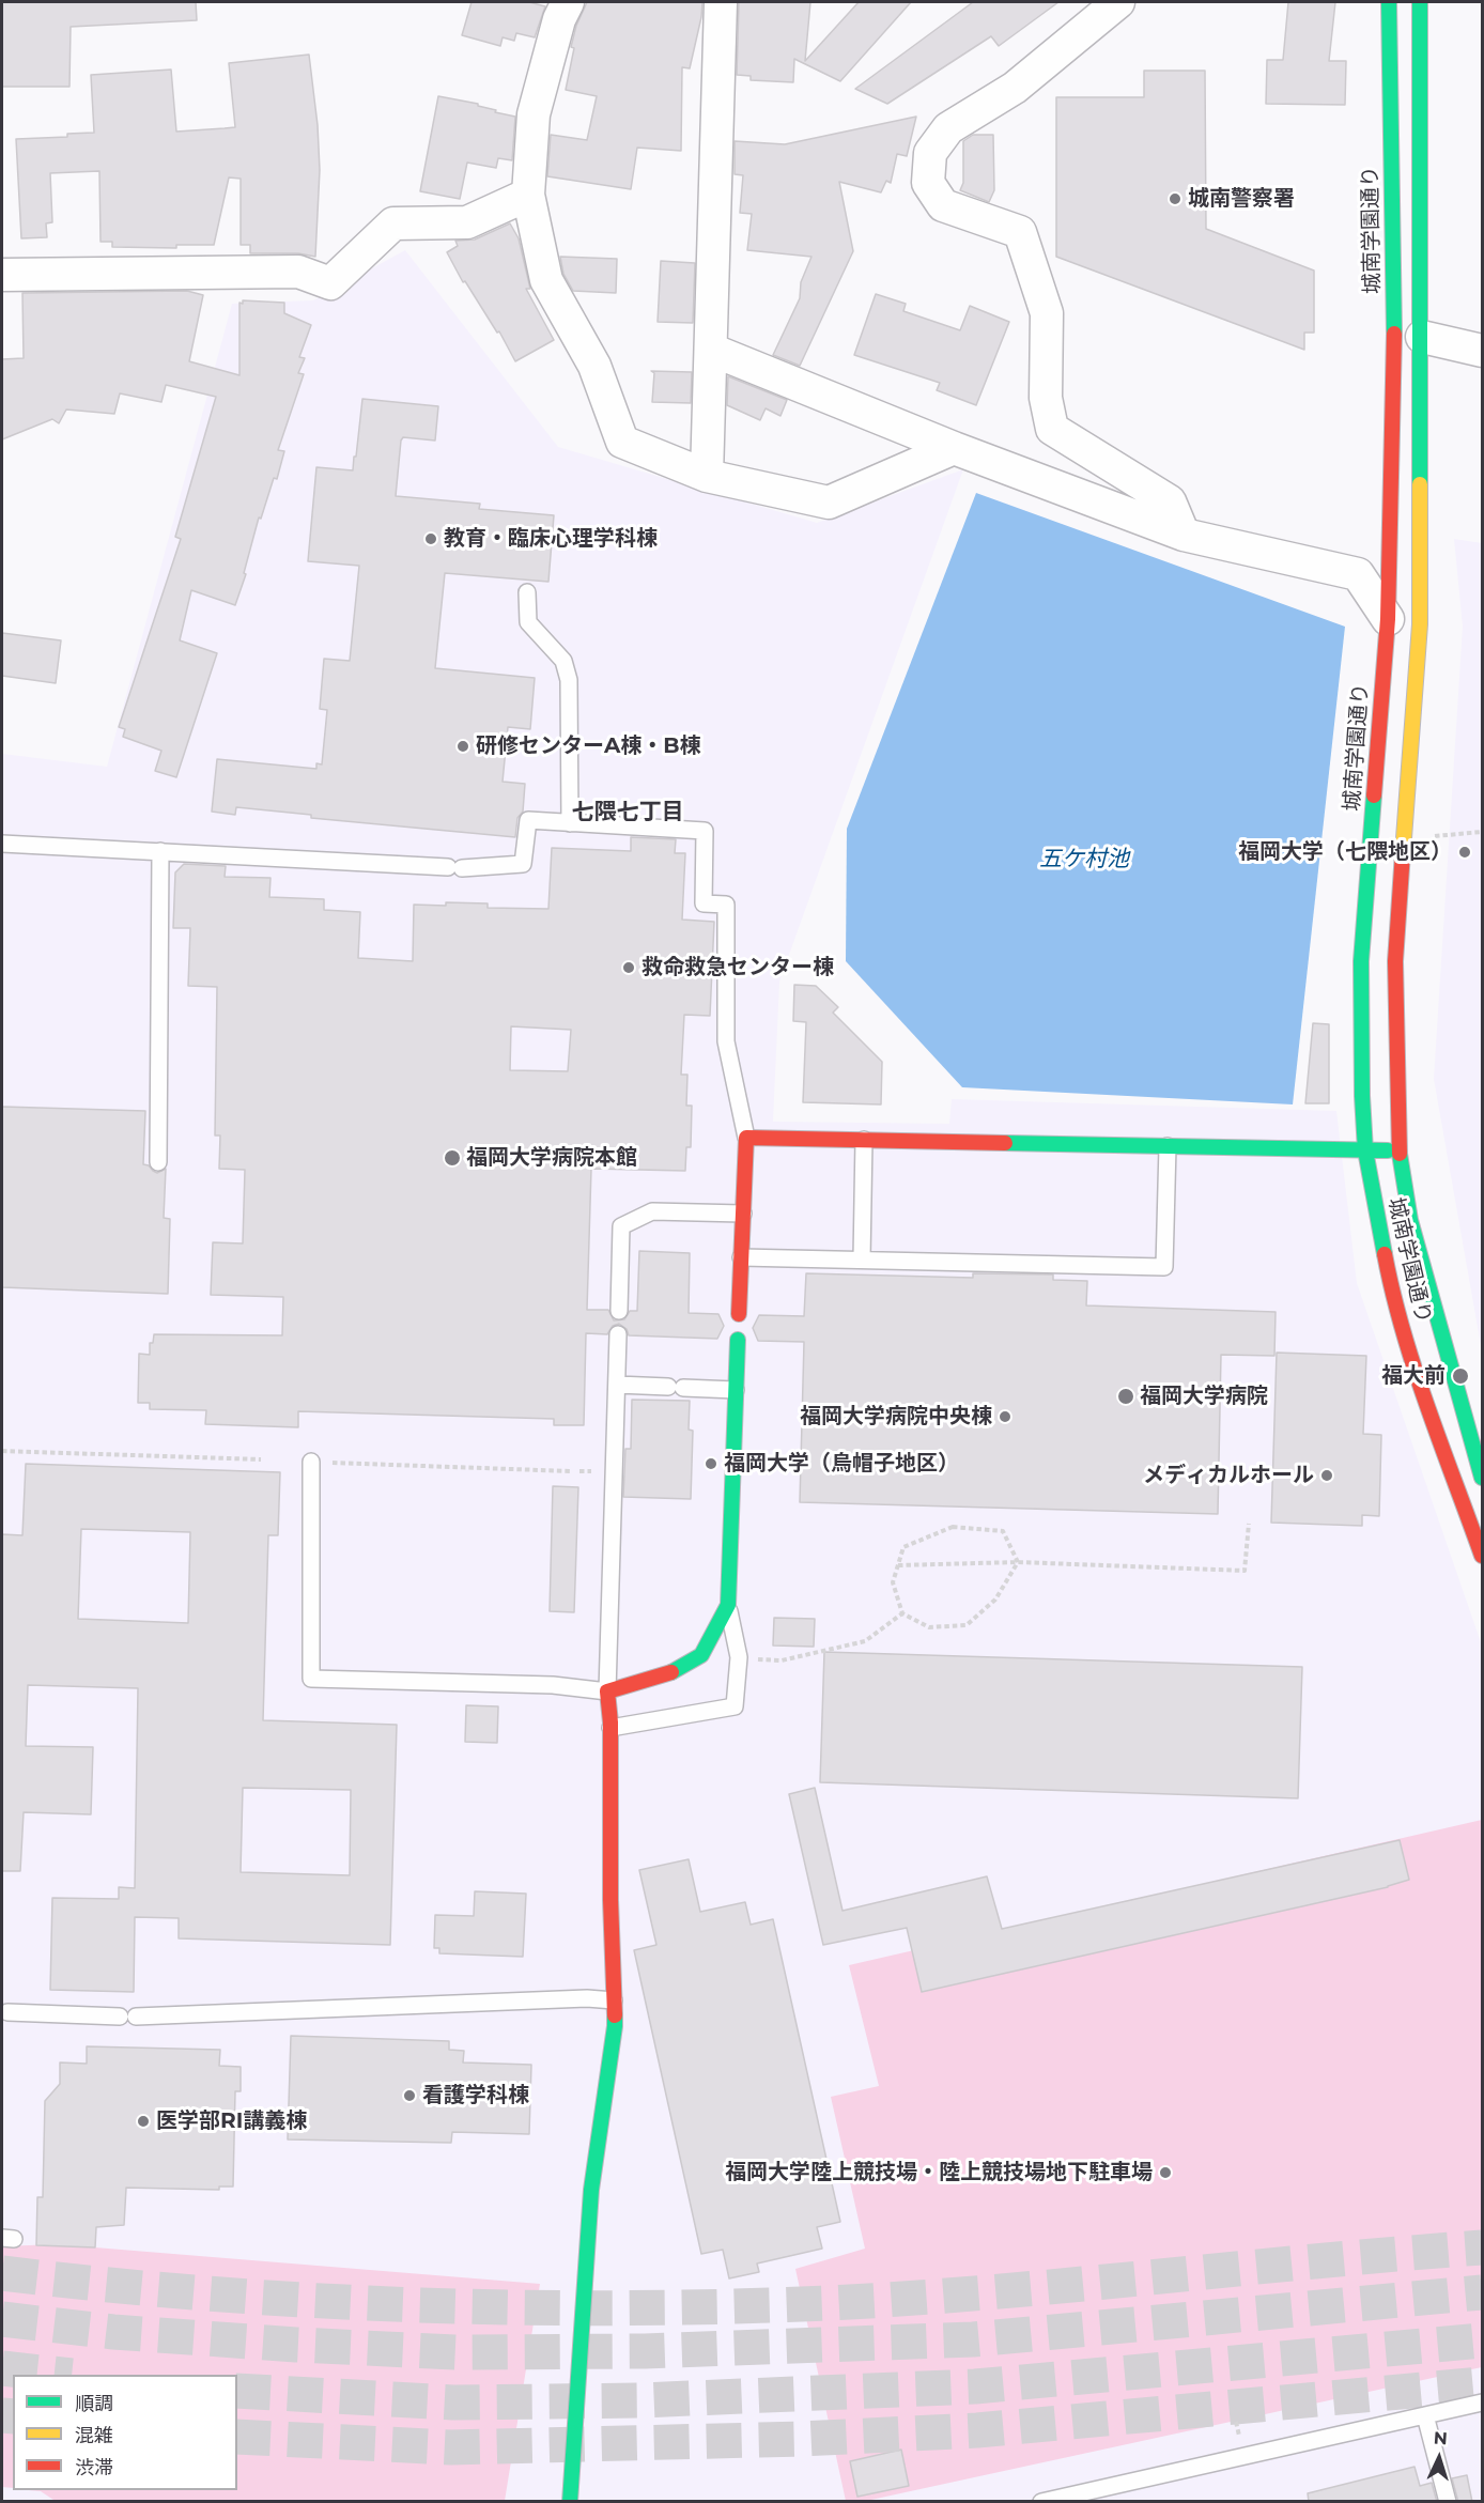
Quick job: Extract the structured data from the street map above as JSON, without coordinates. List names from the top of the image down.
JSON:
{
  "streets": {
    "street": ["城南学園通り"]
  },
  "districts": ["七隈七丁目"],
  "water": ["五ケ村池"],
  "places": [
    "城南警察署",
    "教育・臨床心理学科棟",
    "研修センターA棟・B棟",
    "福岡大学（七隈地区）",
    "救命救急センター棟",
    "福岡大学病院本館",
    "福大前",
    "福岡大学病院",
    "福岡大学病院中央棟",
    "福岡大学（烏帽子地区）",
    "メディカルホール",
    "看護学科棟",
    "医学部RI講義棟",
    "福岡大学陸上競技場・陸上競技場地下駐車場"
  ],
  "legend": ["順調", "混雑", "渋滞"],
  "north": "top"
}
